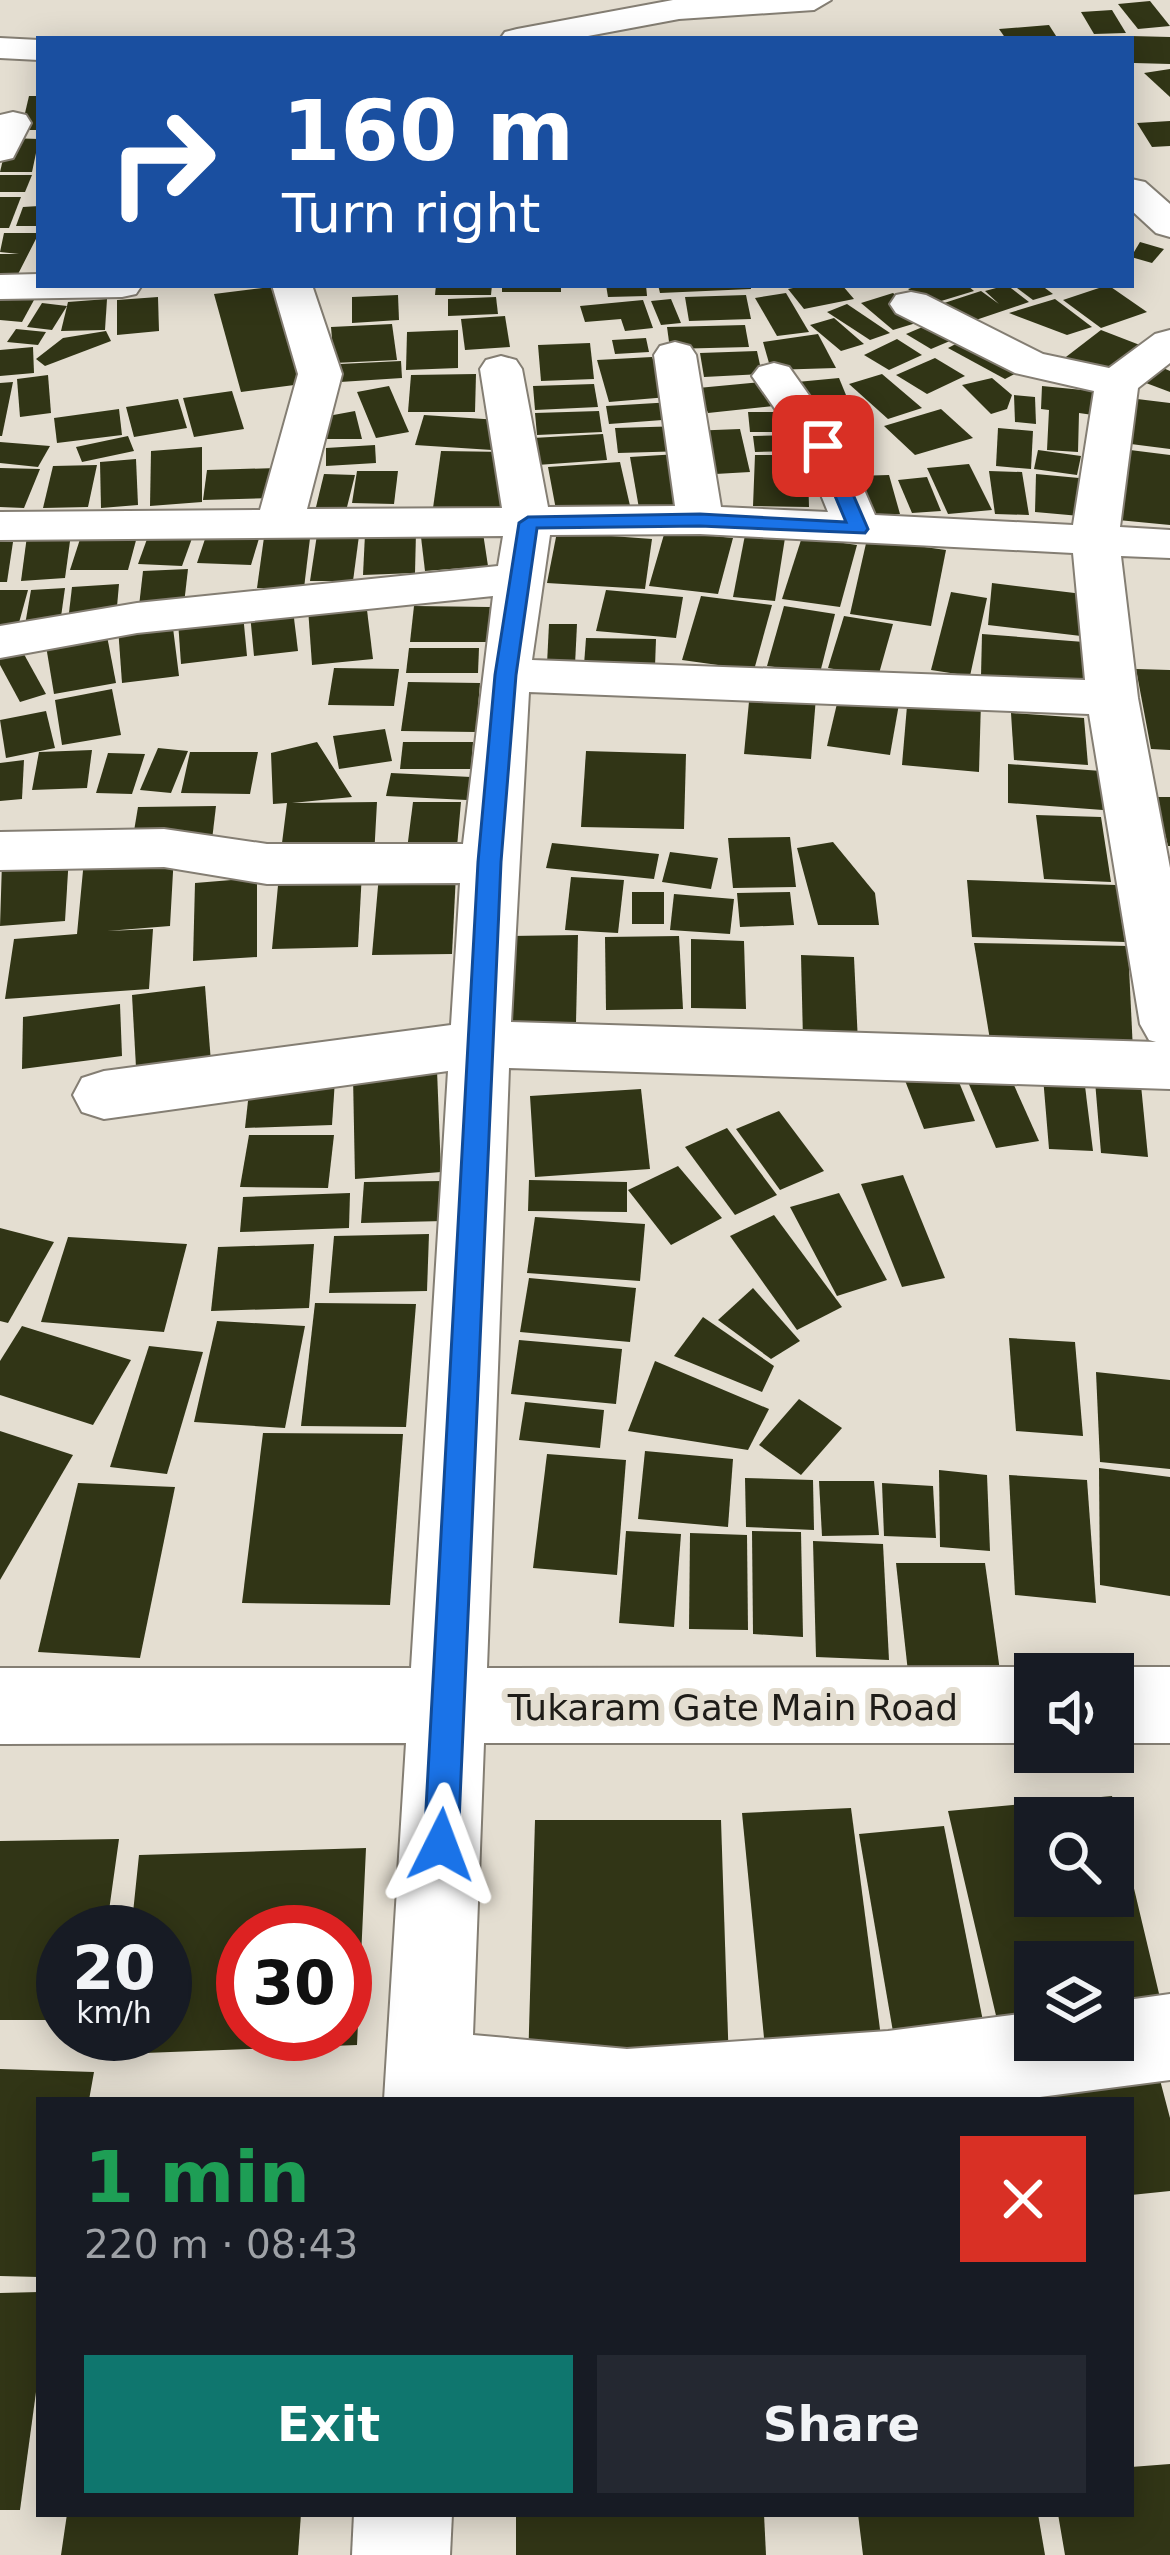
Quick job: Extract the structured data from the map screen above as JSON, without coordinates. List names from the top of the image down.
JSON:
{
  "streets": {
    "street": ["Tukaram Gate Main Road"]
  },
  "page": {
    "turn": ["160 m", "Turn right"],
    "speed": "20 km/h",
    "limit": "30",
    "heading": ["1 min", "220 m · 08:43"],
    "buttons": ["Exit", "Share"]
  }
}
